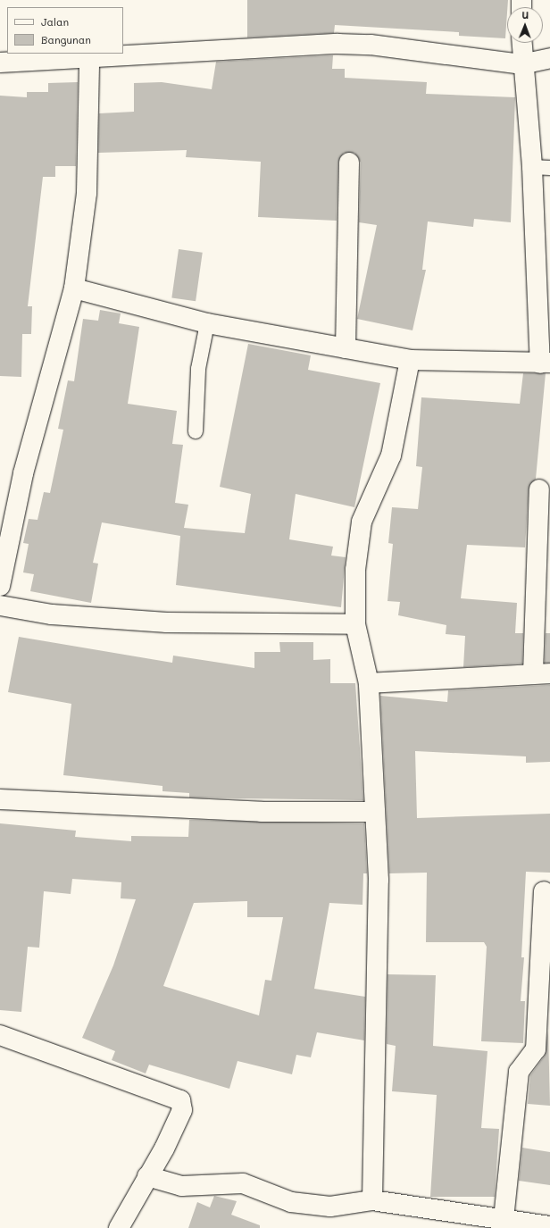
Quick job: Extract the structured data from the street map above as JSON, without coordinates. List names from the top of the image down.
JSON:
{
  "legend": ["Jalan", "Bangunan"],
  "north": "top"
}
